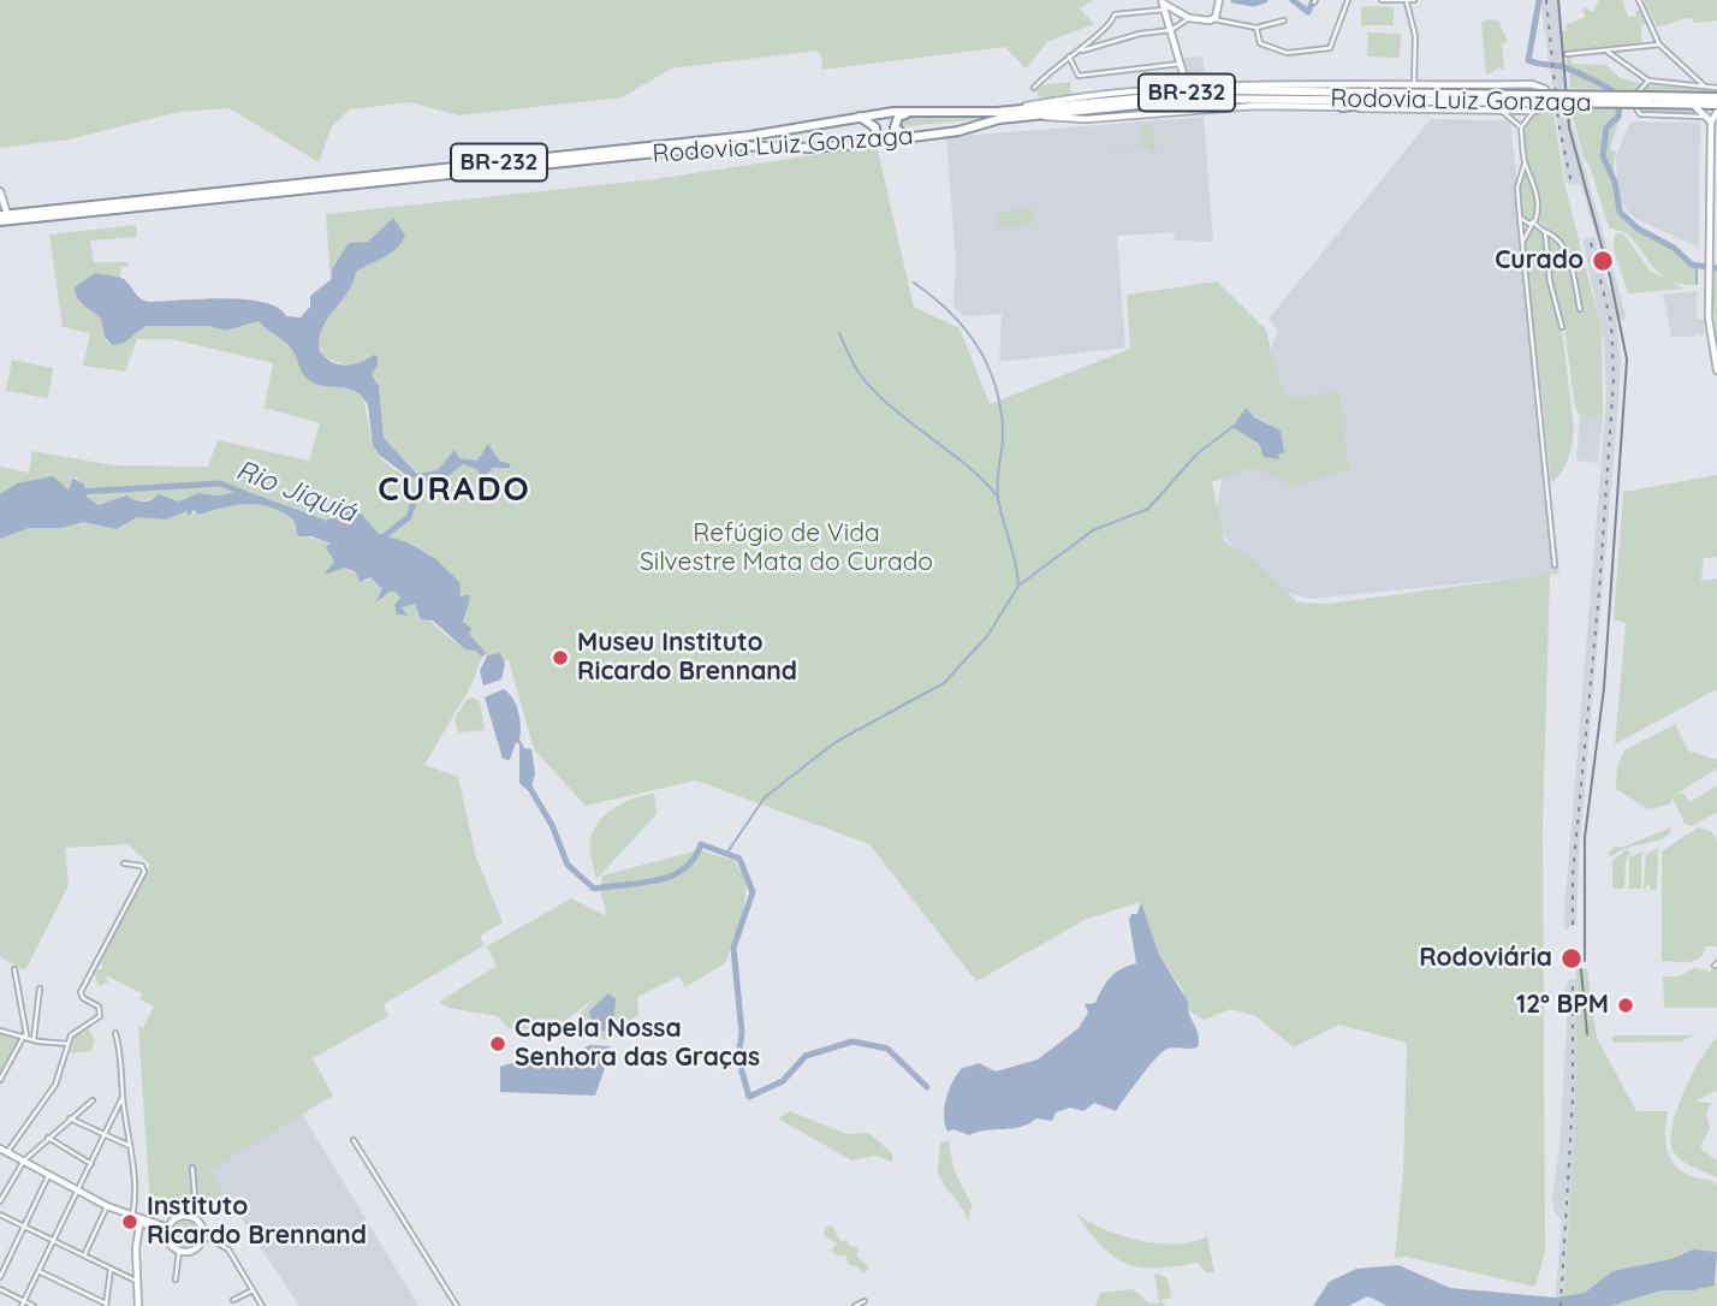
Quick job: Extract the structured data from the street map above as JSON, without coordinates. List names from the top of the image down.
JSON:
{
  "streets": {
    "highway": ["BR-232", "Rodovia Luiz Gonzaga"]
  },
  "districts": ["CURADO"],
  "water": ["Rio Jiquiá"],
  "parks": ["Refúgio de Vida Silvestre Mata do Curado"],
  "places": [
    "Curado",
    "Museu Instituto Ricardo Brennand",
    "Rodoviária",
    "12º BPM",
    "Capela Nossa Senhora das Graças",
    "Instituto Ricardo Brennand"
  ]
}
